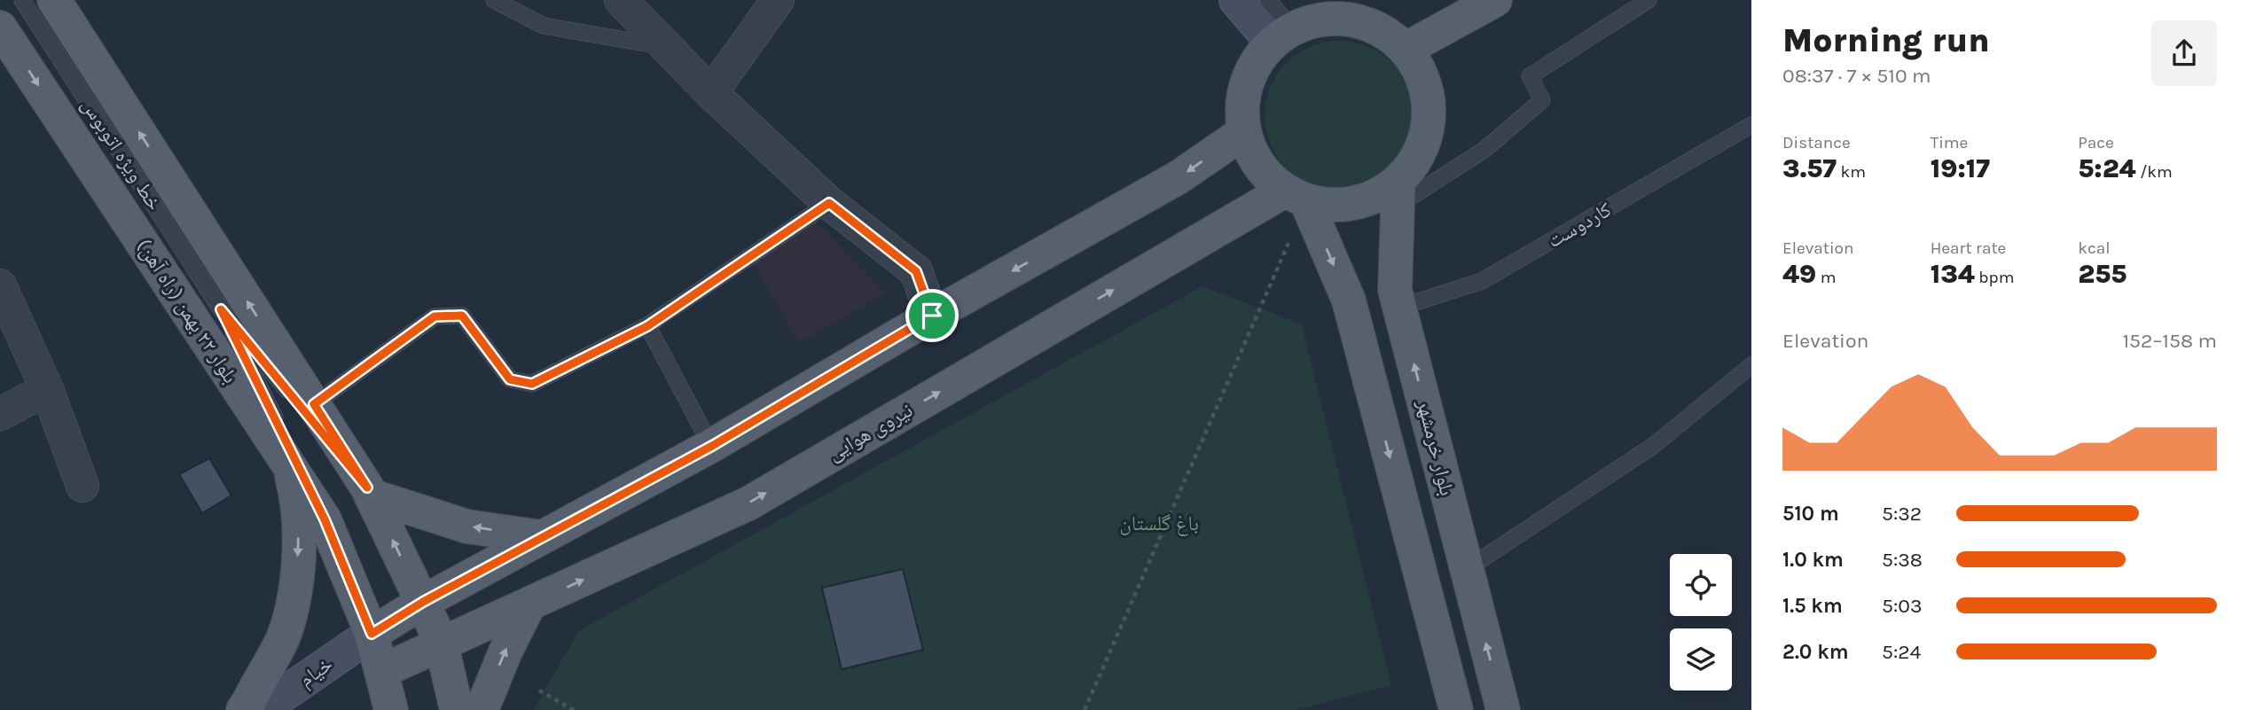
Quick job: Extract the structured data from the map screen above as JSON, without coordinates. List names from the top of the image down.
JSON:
{
  "streets": {
    "main road": [
      "بلوار ۲۲ بهمن (راه آهن)",
      "نیروی هوایی",
      "بلوار خرمشهر",
      "خیام"
    ],
    "lane": ["خط ویژه اتوبوس", "کاردوست"]
  },
  "crossings": [
    ["کاردوست", "بلوار خرمشهر"],
    ["بلوار ۲۲ بهمن (راه آهن)", "نیروی هوایی"],
    ["بلوار ۲۲ بهمن (راه آهن)", "خیام"],
    ["نیروی هوایی", "بلوار خرمشهر"]
  ],
  "parks": ["باغ گلستان"],
  "page": {
    "heading": ["Morning run", "08:37 · 7 × 510 m"],
    "stats": [
      ["Distance", "3.57 km"],
      ["Time", "19:17"],
      ["Pace", "5:24 /km"],
      ["Elevation", "49 m"],
      ["Heart rate", "134 bpm"],
      ["kcal", "255"]
    ],
    "chart": ["Elevation", "152–158 m"],
    "list": [
      {
        "name": "510 m",
        "note": "5:32"
      },
      {
        "name": "1.0 km",
        "note": "5:38"
      },
      {
        "name": "1.5 km",
        "note": "5:03"
      },
      {
        "name": "2.0 km",
        "note": "5:24"
      }
    ]
  }
}
